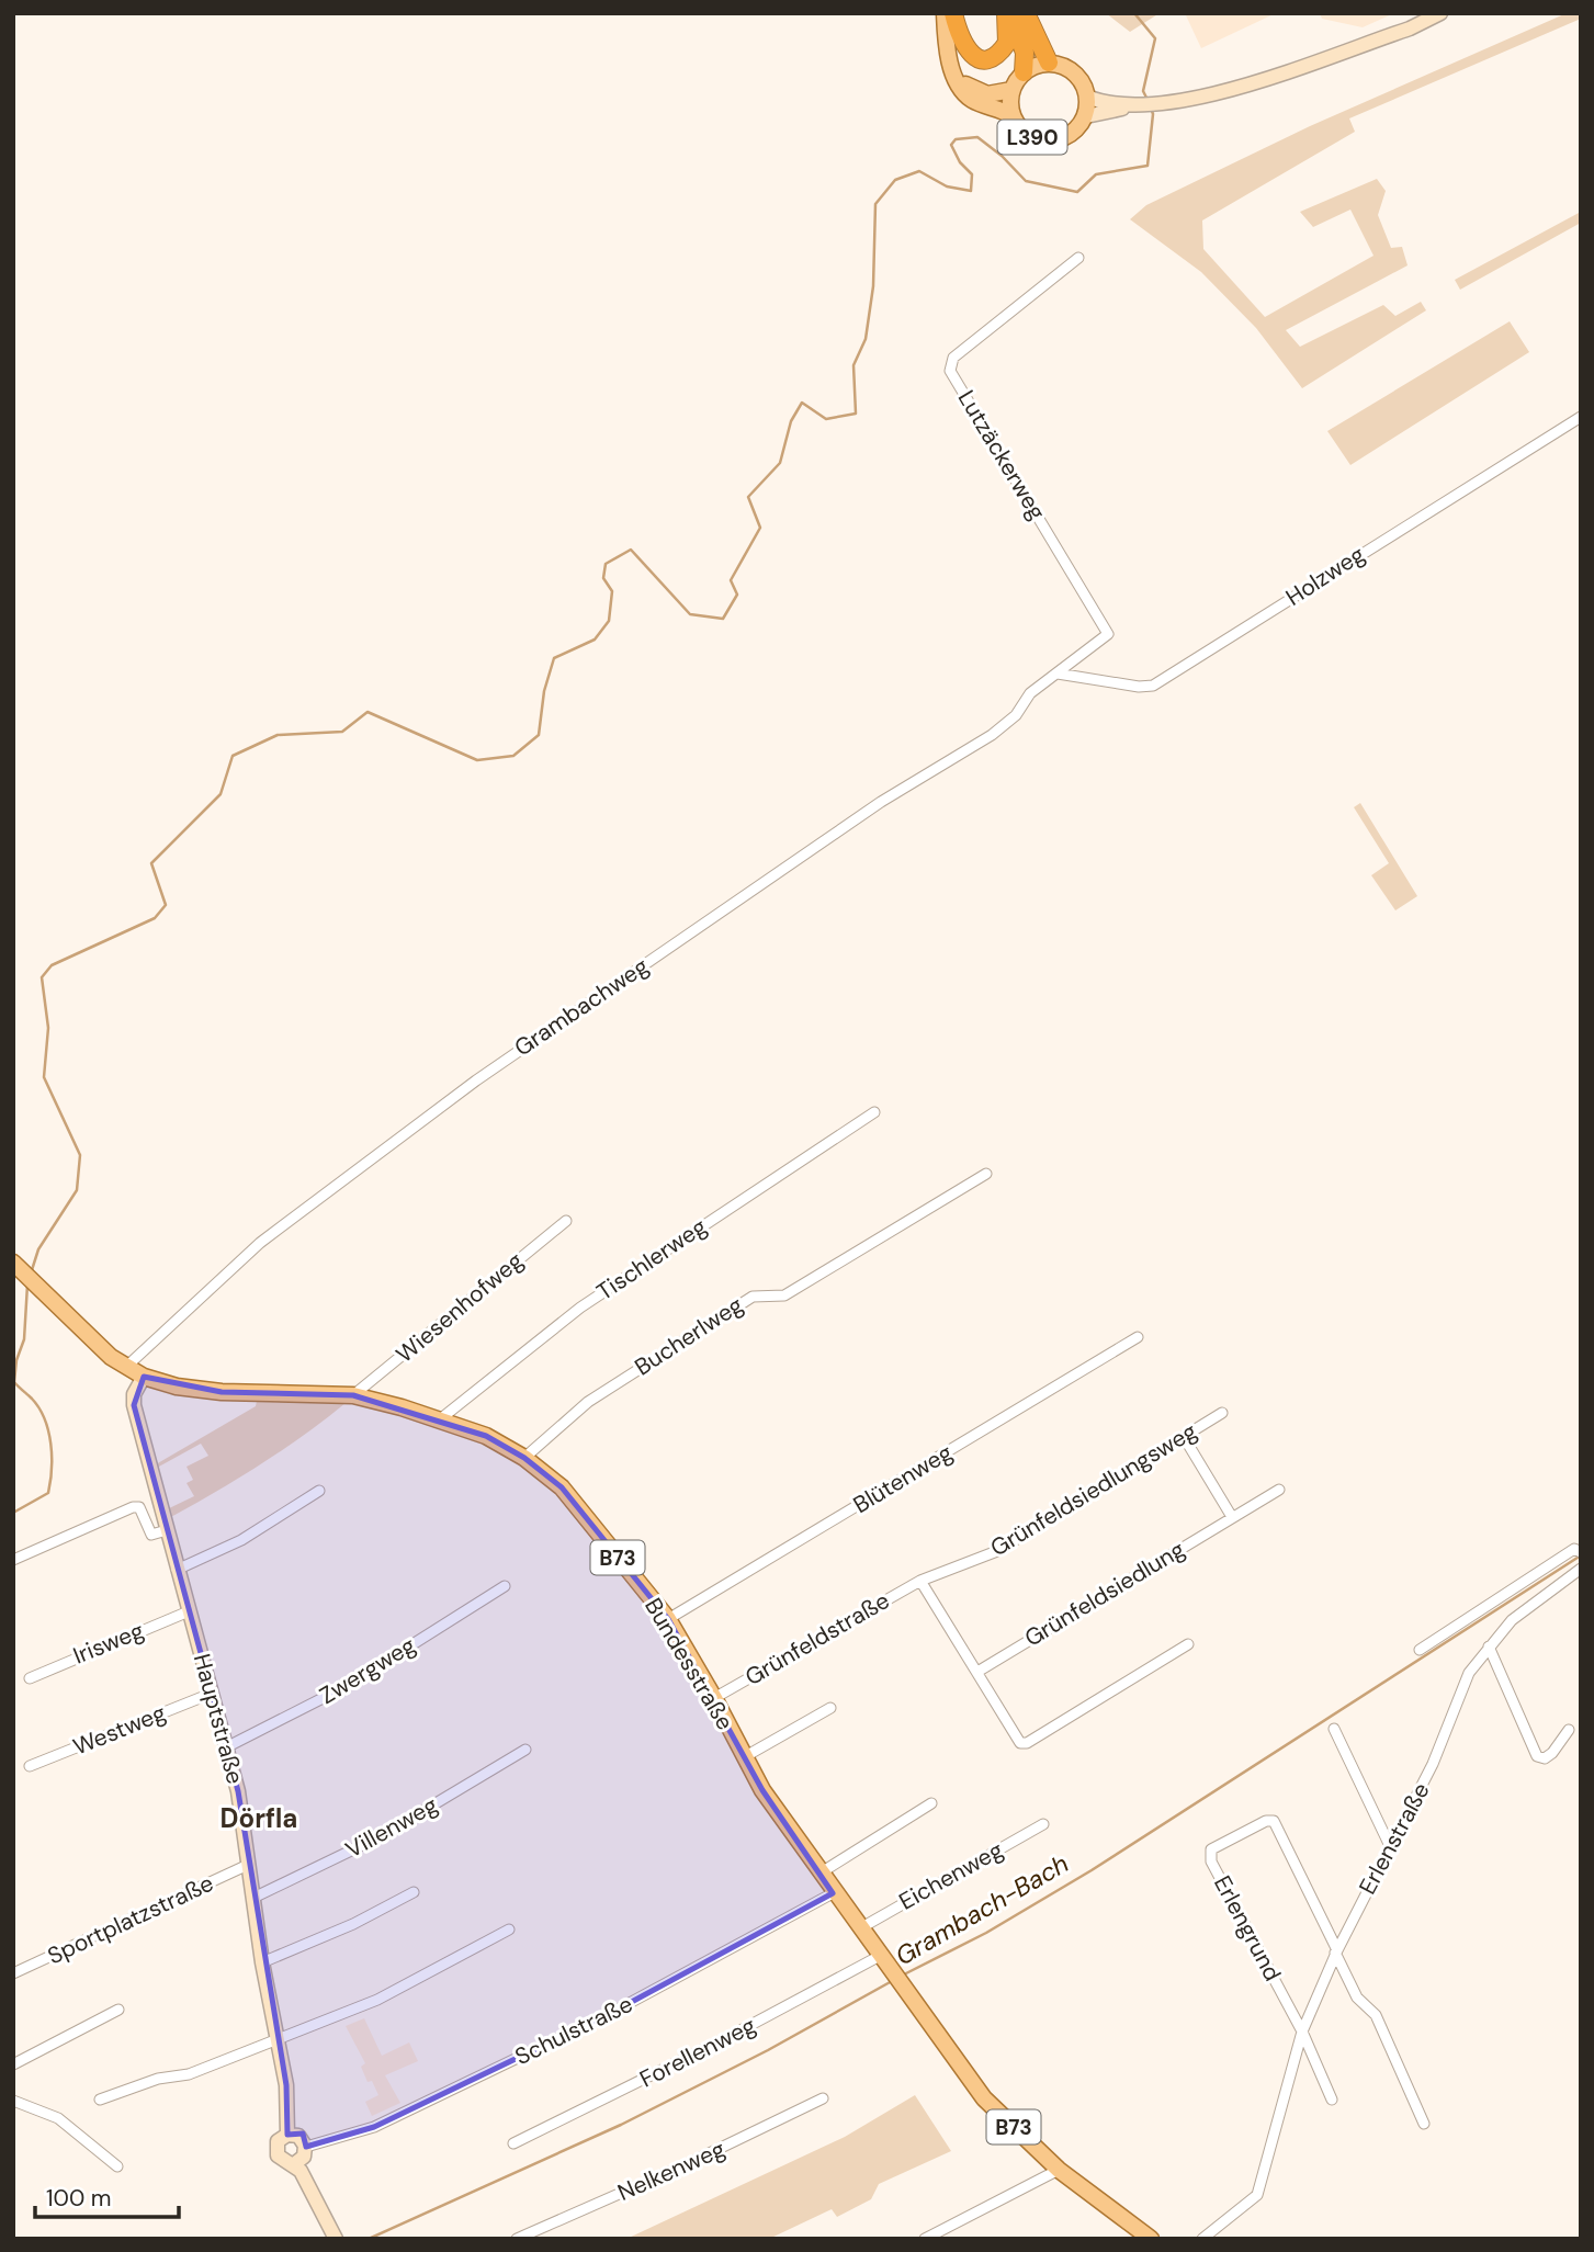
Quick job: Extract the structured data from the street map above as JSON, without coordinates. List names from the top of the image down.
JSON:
{
  "streets": {
    "main road": [
      "L390",
      "B73",
      "Bundesstraße",
      "Hauptstraße"
    ],
    "street": [
      "Lutzäckerweg",
      "Holzweg",
      "Grambachweg",
      "Tischlerweg",
      "Wiesenhofweg",
      "Bucherlweg",
      "Blütenweg",
      "Grünfeldsiedlungsweg",
      "Grünfeldsiedlung",
      "Grünfeldstraße",
      "Irisweg",
      "Zwergweg",
      "Westweg",
      "Villenweg",
      "Erlenstraße",
      "Eichenweg",
      "Sportplatzstraße",
      "Erlengrund",
      "Schulstraße",
      "Forellenweg",
      "Nelkenweg"
    ]
  },
  "crossings": [
    ["Lutzäckerweg", "Holzweg"],
    ["Lutzäckerweg", "Grambachweg"],
    ["Holzweg", "Grambachweg"],
    ["Grambachweg", "Bundesstraße"],
    ["Tischlerweg", "Bundesstraße"],
    ["Wiesenhofweg", "Bundesstraße"],
    ["Bucherlweg", "Bundesstraße"],
    ["Blütenweg", "Bundesstraße"],
    ["Grünfeldsiedlungsweg", "Grünfeldstraße"],
    ["Grünfeldstraße", "Bundesstraße"],
    ["Irisweg", "Hauptstraße"],
    ["Bundesstraße", "Hauptstraße"],
    ["Bundesstraße", "Eichenweg"],
    ["Bundesstraße", "Schulstraße"],
    ["Bundesstraße", "Forellenweg"],
    ["Zwergweg", "Hauptstraße"],
    ["Hauptstraße", "Westweg"],
    ["Hauptstraße", "Villenweg"],
    ["Hauptstraße", "Sportplatzstraße"],
    ["Hauptstraße", "Schulstraße"],
    ["Erlenstraße", "Erlengrund"]
  ],
  "districts": ["Dörfla"],
  "water": ["Grambach-Bach"],
  "scale_bar": "100 m"
}
